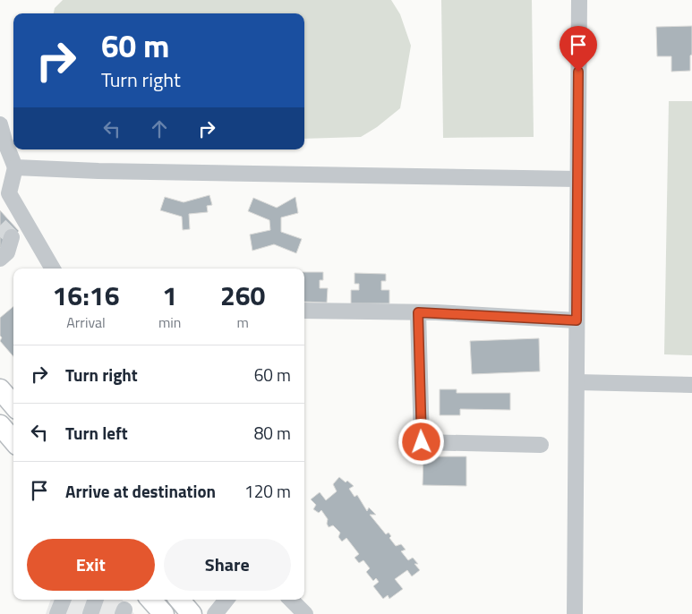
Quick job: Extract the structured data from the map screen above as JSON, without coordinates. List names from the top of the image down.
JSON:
{
  "page": {
    "turn": ["60 m", "Turn right"],
    "eta": [
      "16:16",
      "Arrival",
      "1",
      "min",
      "260",
      "m"
    ],
    "list": [
      {
        "name": "Turn right",
        "value": "60 m"
      },
      {
        "name": "Turn left",
        "value": "80 m"
      },
      {
        "name": "Arrive at destination",
        "value": "120 m"
      }
    ],
    "buttons": ["Exit", "Share"]
  }
}
